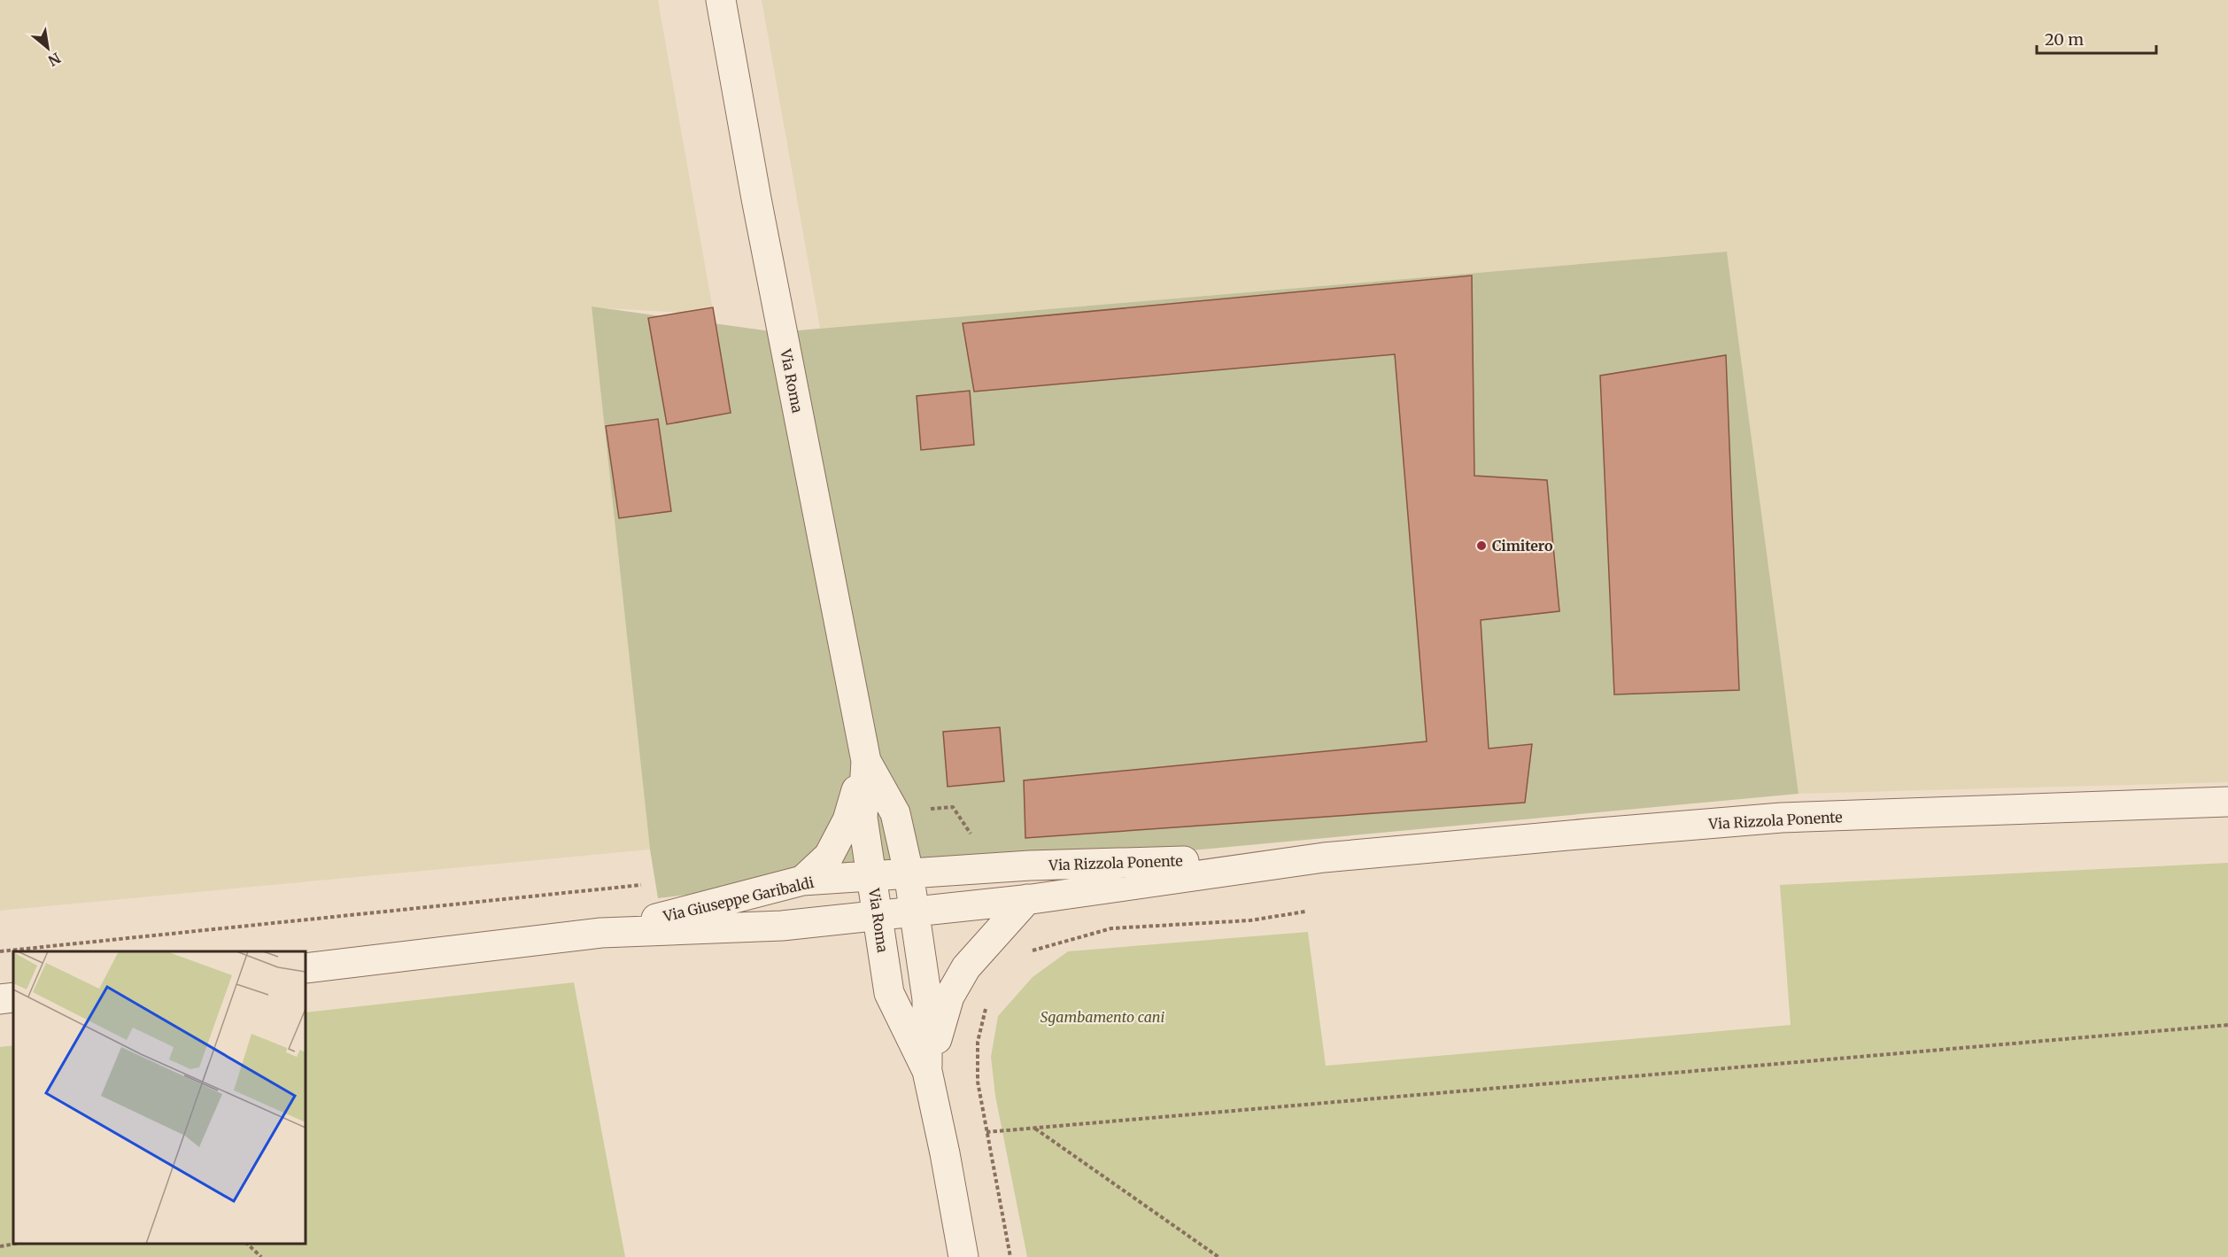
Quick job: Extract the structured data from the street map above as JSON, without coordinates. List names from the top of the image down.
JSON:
{
  "streets": {
    "street": ["Via Roma", "Via Rizzola Ponente", "Via Giuseppe Garibaldi"]
  },
  "crossings": [
    ["Via Roma", "Via Rizzola Ponente"],
    ["Via Roma", "Via Giuseppe Garibaldi"],
    ["Via Rizzola Ponente", "Via Giuseppe Garibaldi"]
  ],
  "parks": ["Sgambamento cani"],
  "places": ["Cimitero"],
  "scale_bar": "20 m",
  "north": "bottom right"
}
